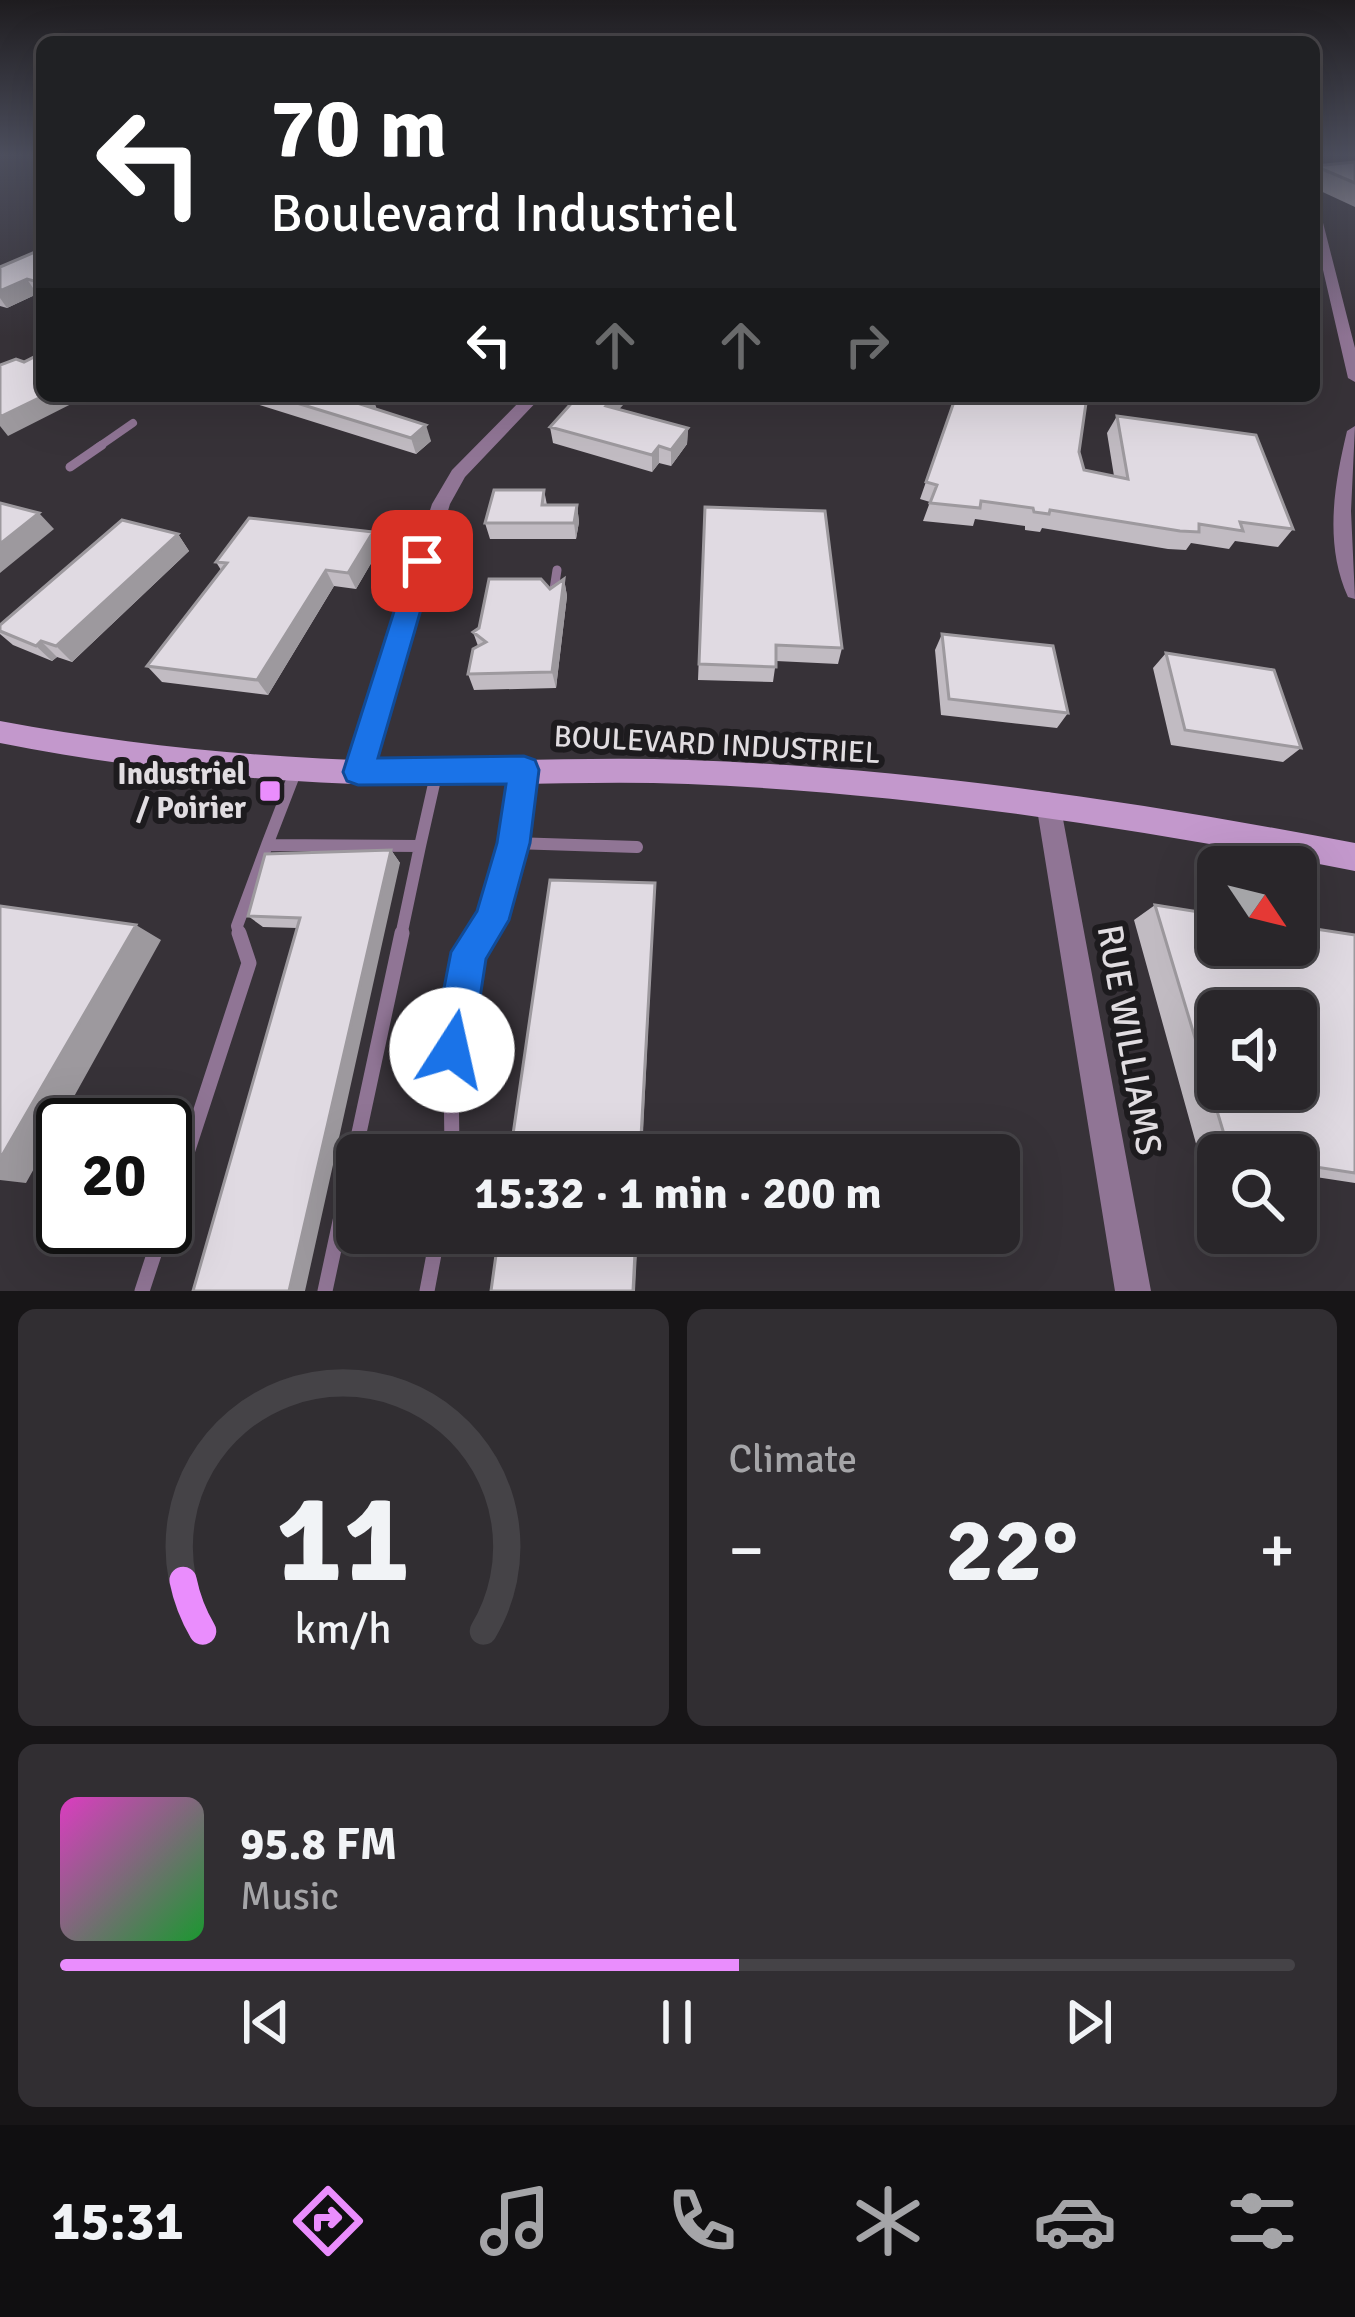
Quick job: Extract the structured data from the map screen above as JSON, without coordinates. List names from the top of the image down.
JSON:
{
  "streets": {
    "street": ["BOULEVARD INDUSTRIEL", "RUE WILLIAMS"]
  },
  "crossings": [
    ["BOULEVARD INDUSTRIEL", "RUE WILLIAMS"]
  ],
  "places": {
    "transit": ["Industriel / Poirier"]
  },
  "north": "bottom right",
  "page": {
    "turn": ["70 m", "Boulevard Industriel"],
    "limit": "20",
    "trip": "15:32 · 1 min · 200 m",
    "tile": "Climate",
    "heat": ["−", "22°", "+"],
    "song": ["95.8 FM", "Music"],
    "tabs": "15:31",
    "gauge": ["11", "km/h"]
  }
}
